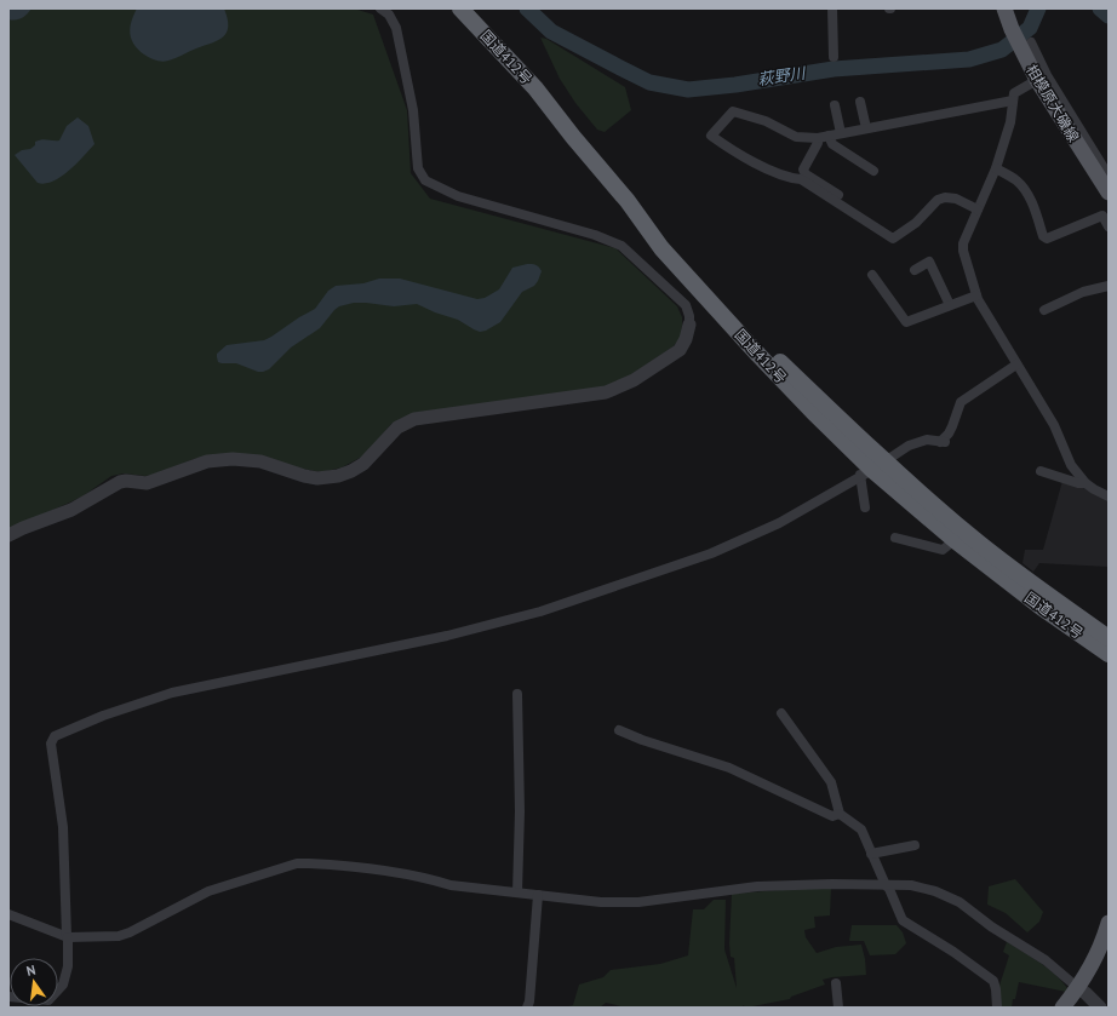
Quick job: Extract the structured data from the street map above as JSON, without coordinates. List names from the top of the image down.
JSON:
{
  "streets": {
    "highway": ["国道412号"],
    "main road": ["相模原大磯線"]
  },
  "water": ["萩野川"],
  "north": "top"
}
